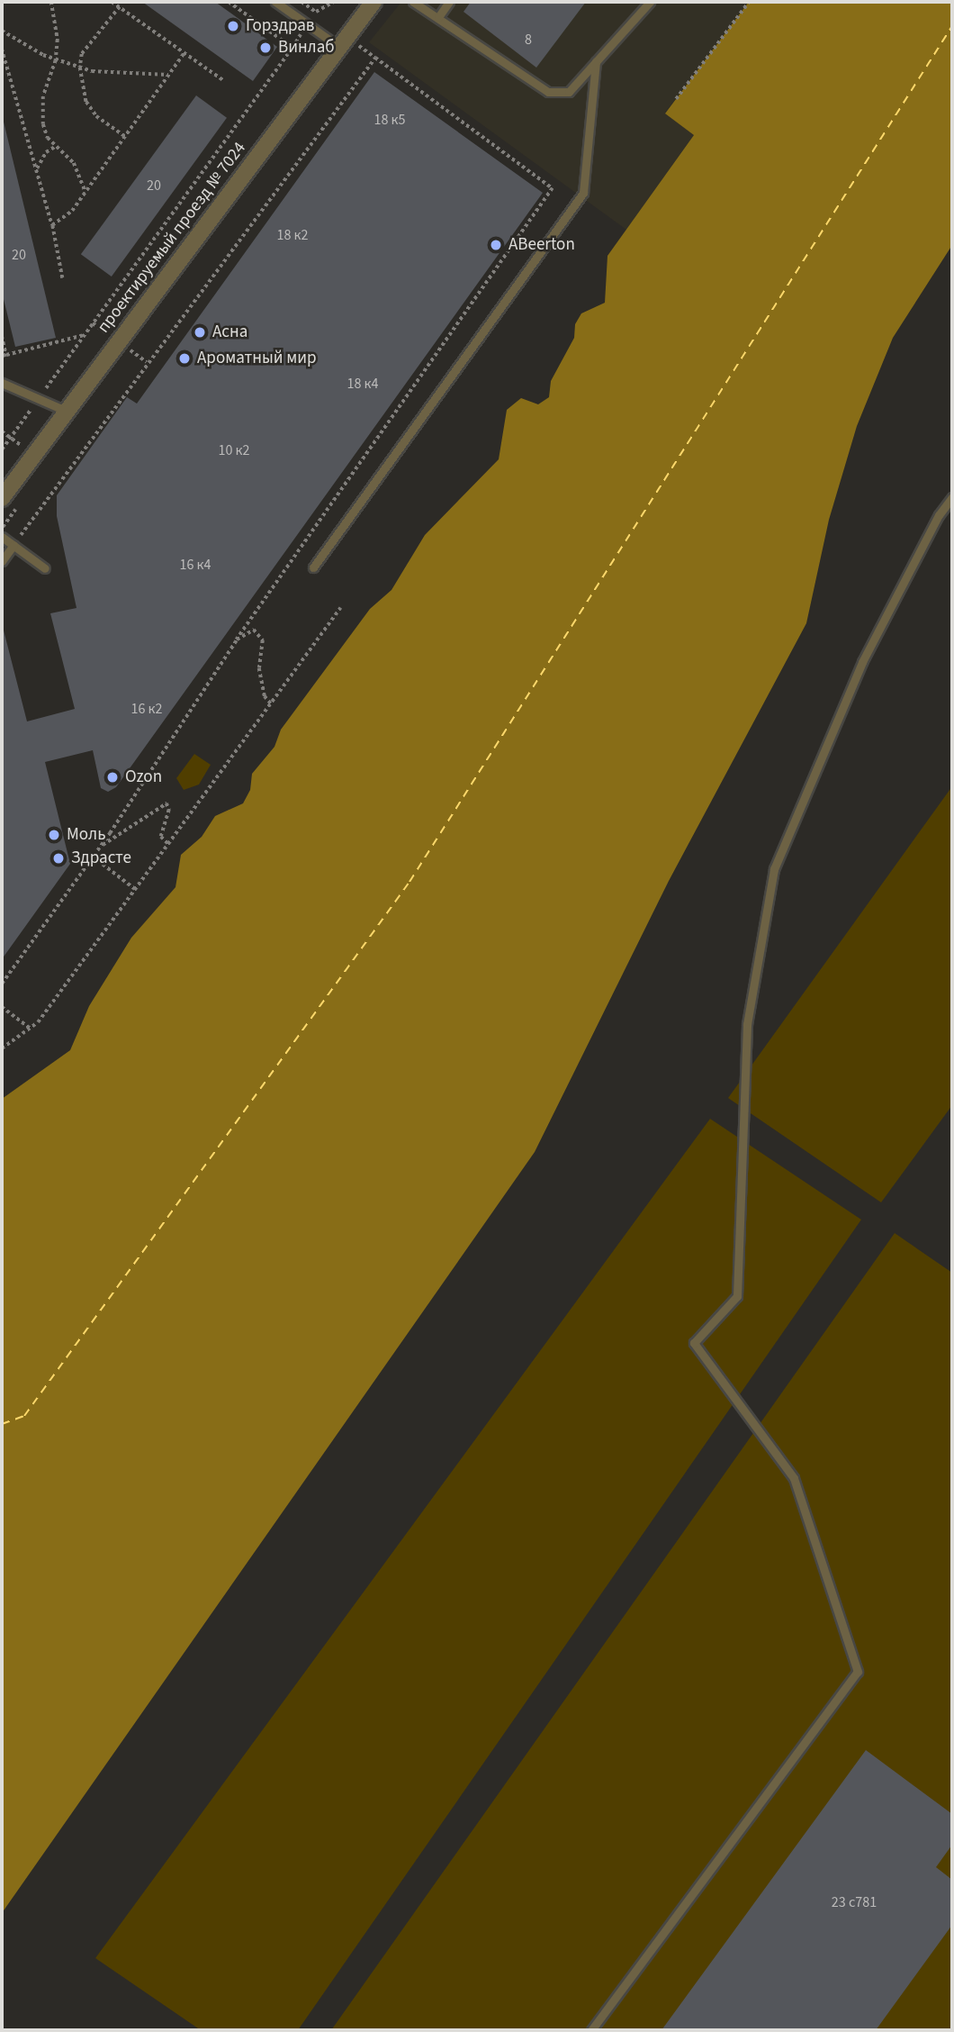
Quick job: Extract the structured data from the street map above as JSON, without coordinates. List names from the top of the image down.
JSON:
{
  "streets": {
    "street": ["проектируемый проезд № 7024"]
  },
  "places": [
    "Горздрав",
    "Винлаб",
    "ABeerton",
    "Асна",
    "Ароматный мир",
    "Ozon",
    "Моль",
    "Здрасте"
  ],
  "house_numbers": [
    "8",
    "18 к5",
    "20",
    "18 к2",
    "20",
    "18 к4",
    "10 к2",
    "16 к4",
    "16 к2",
    "23 с781"
  ]
}
